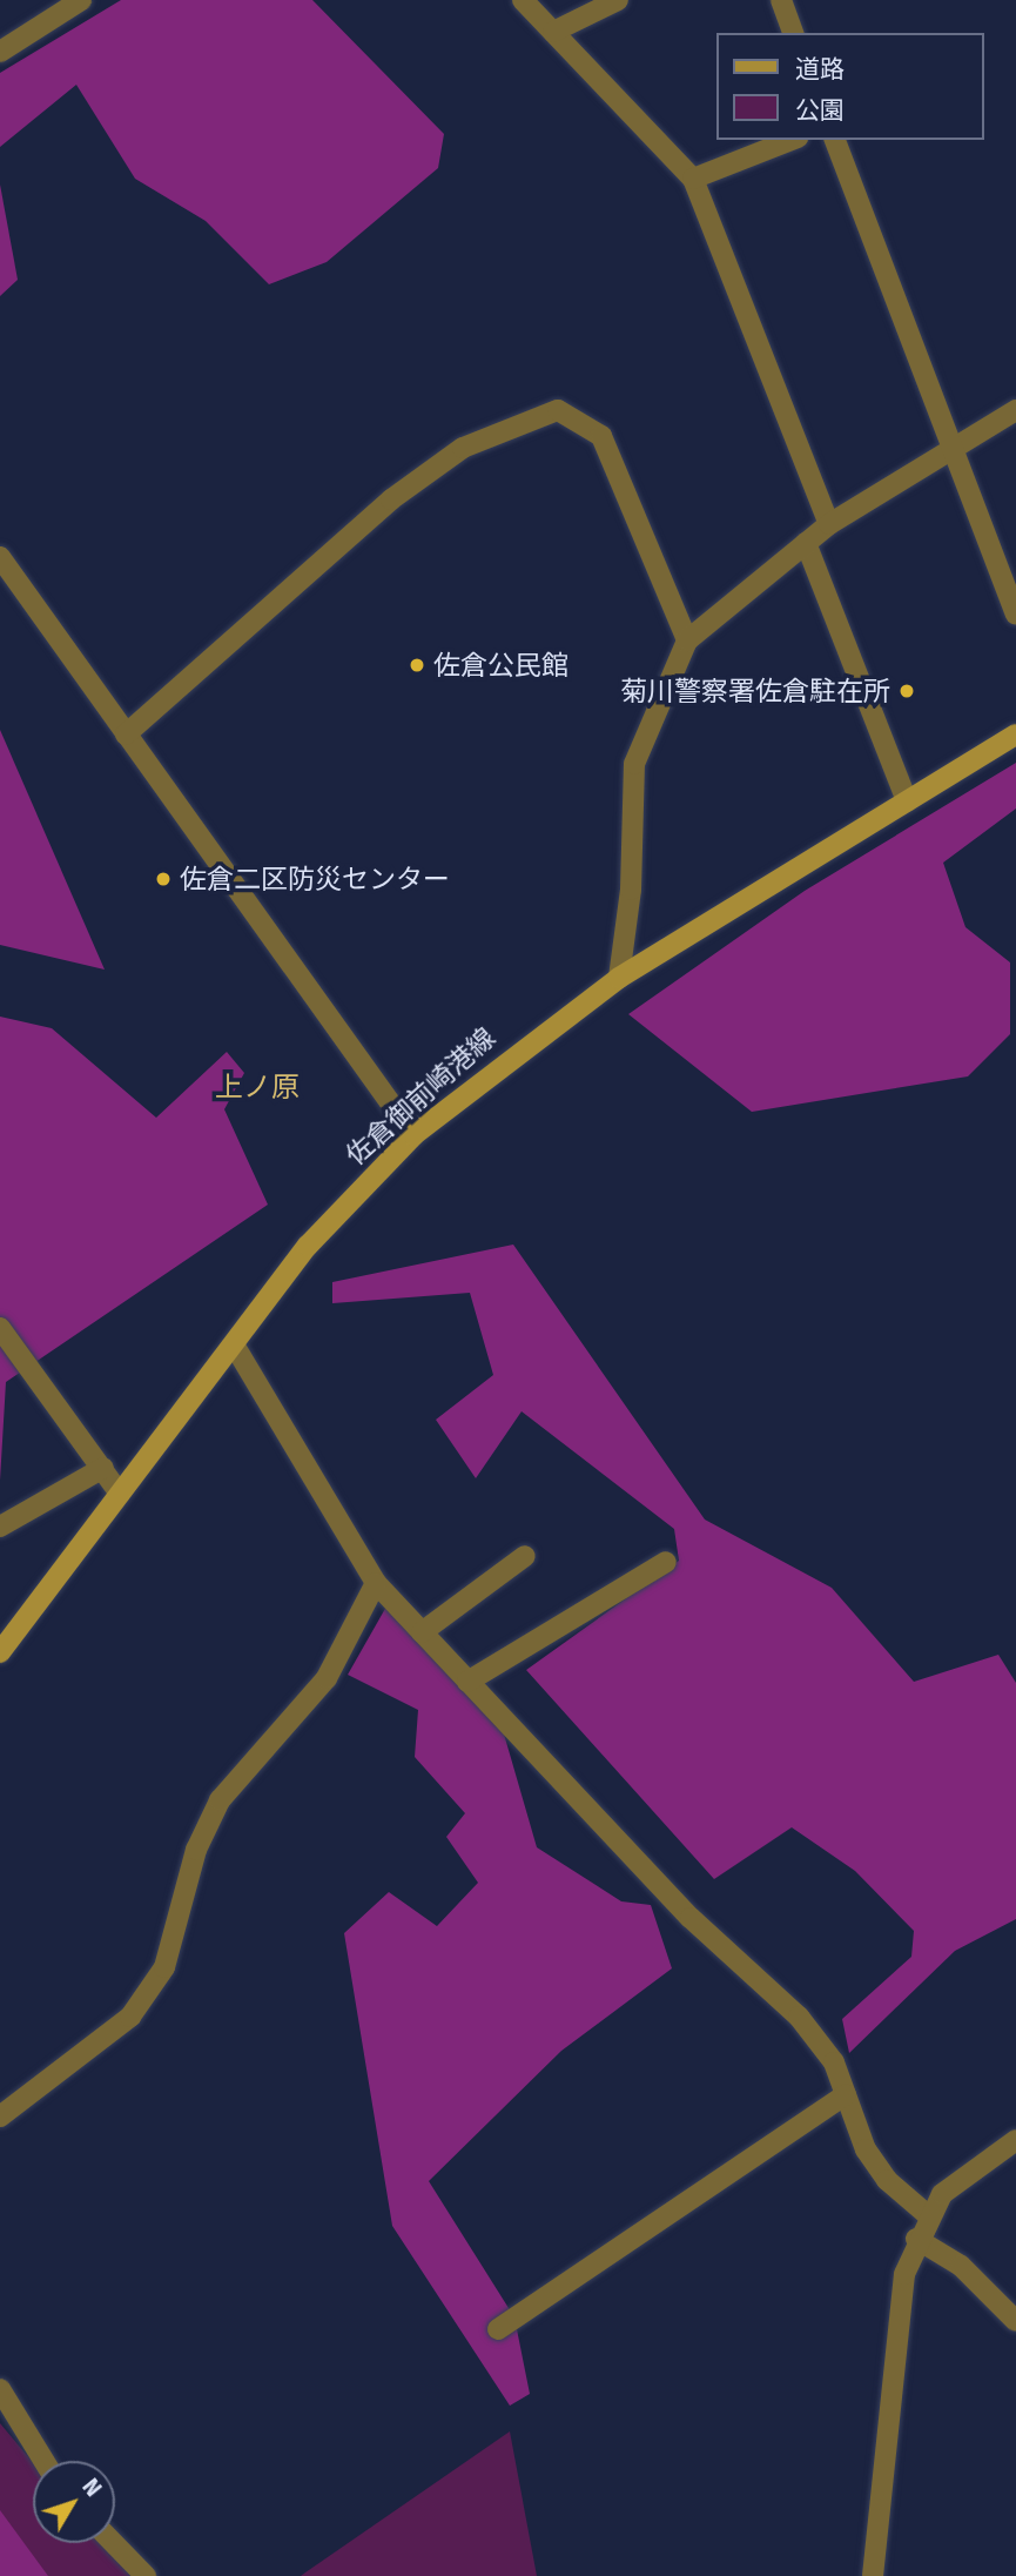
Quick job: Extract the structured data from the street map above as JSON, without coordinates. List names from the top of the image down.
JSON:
{
  "streets": {
    "main road": ["佐倉御前崎港線"]
  },
  "districts": ["上ノ原"],
  "places": ["佐倉公民館", "菊川警察署佐倉駐在所", "佐倉二区防災センター"],
  "legend": ["道路", "公園"],
  "north": "top right"
}
